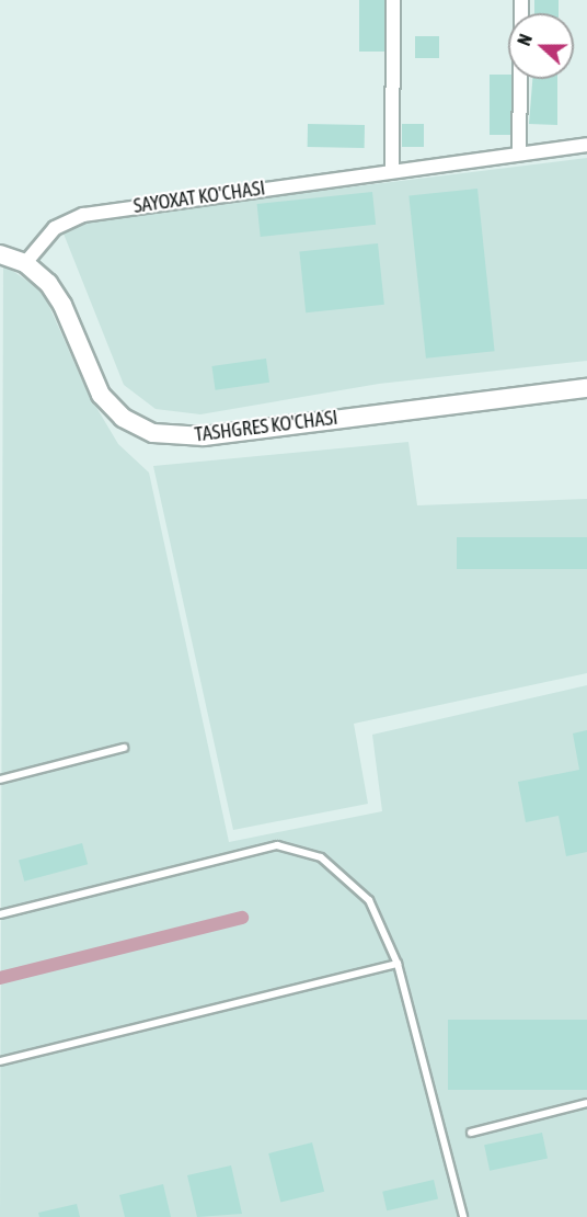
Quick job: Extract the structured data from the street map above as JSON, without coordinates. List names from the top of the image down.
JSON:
{
  "streets": {
    "main road": ["TASHGRES KO'CHASI"],
    "street": ["SAYOXAT KO'CHASI"]
  },
  "crossings": [
    ["SAYOXAT KO'CHASI", "TASHGRES KO'CHASI"]
  ],
  "north": "left"
}
